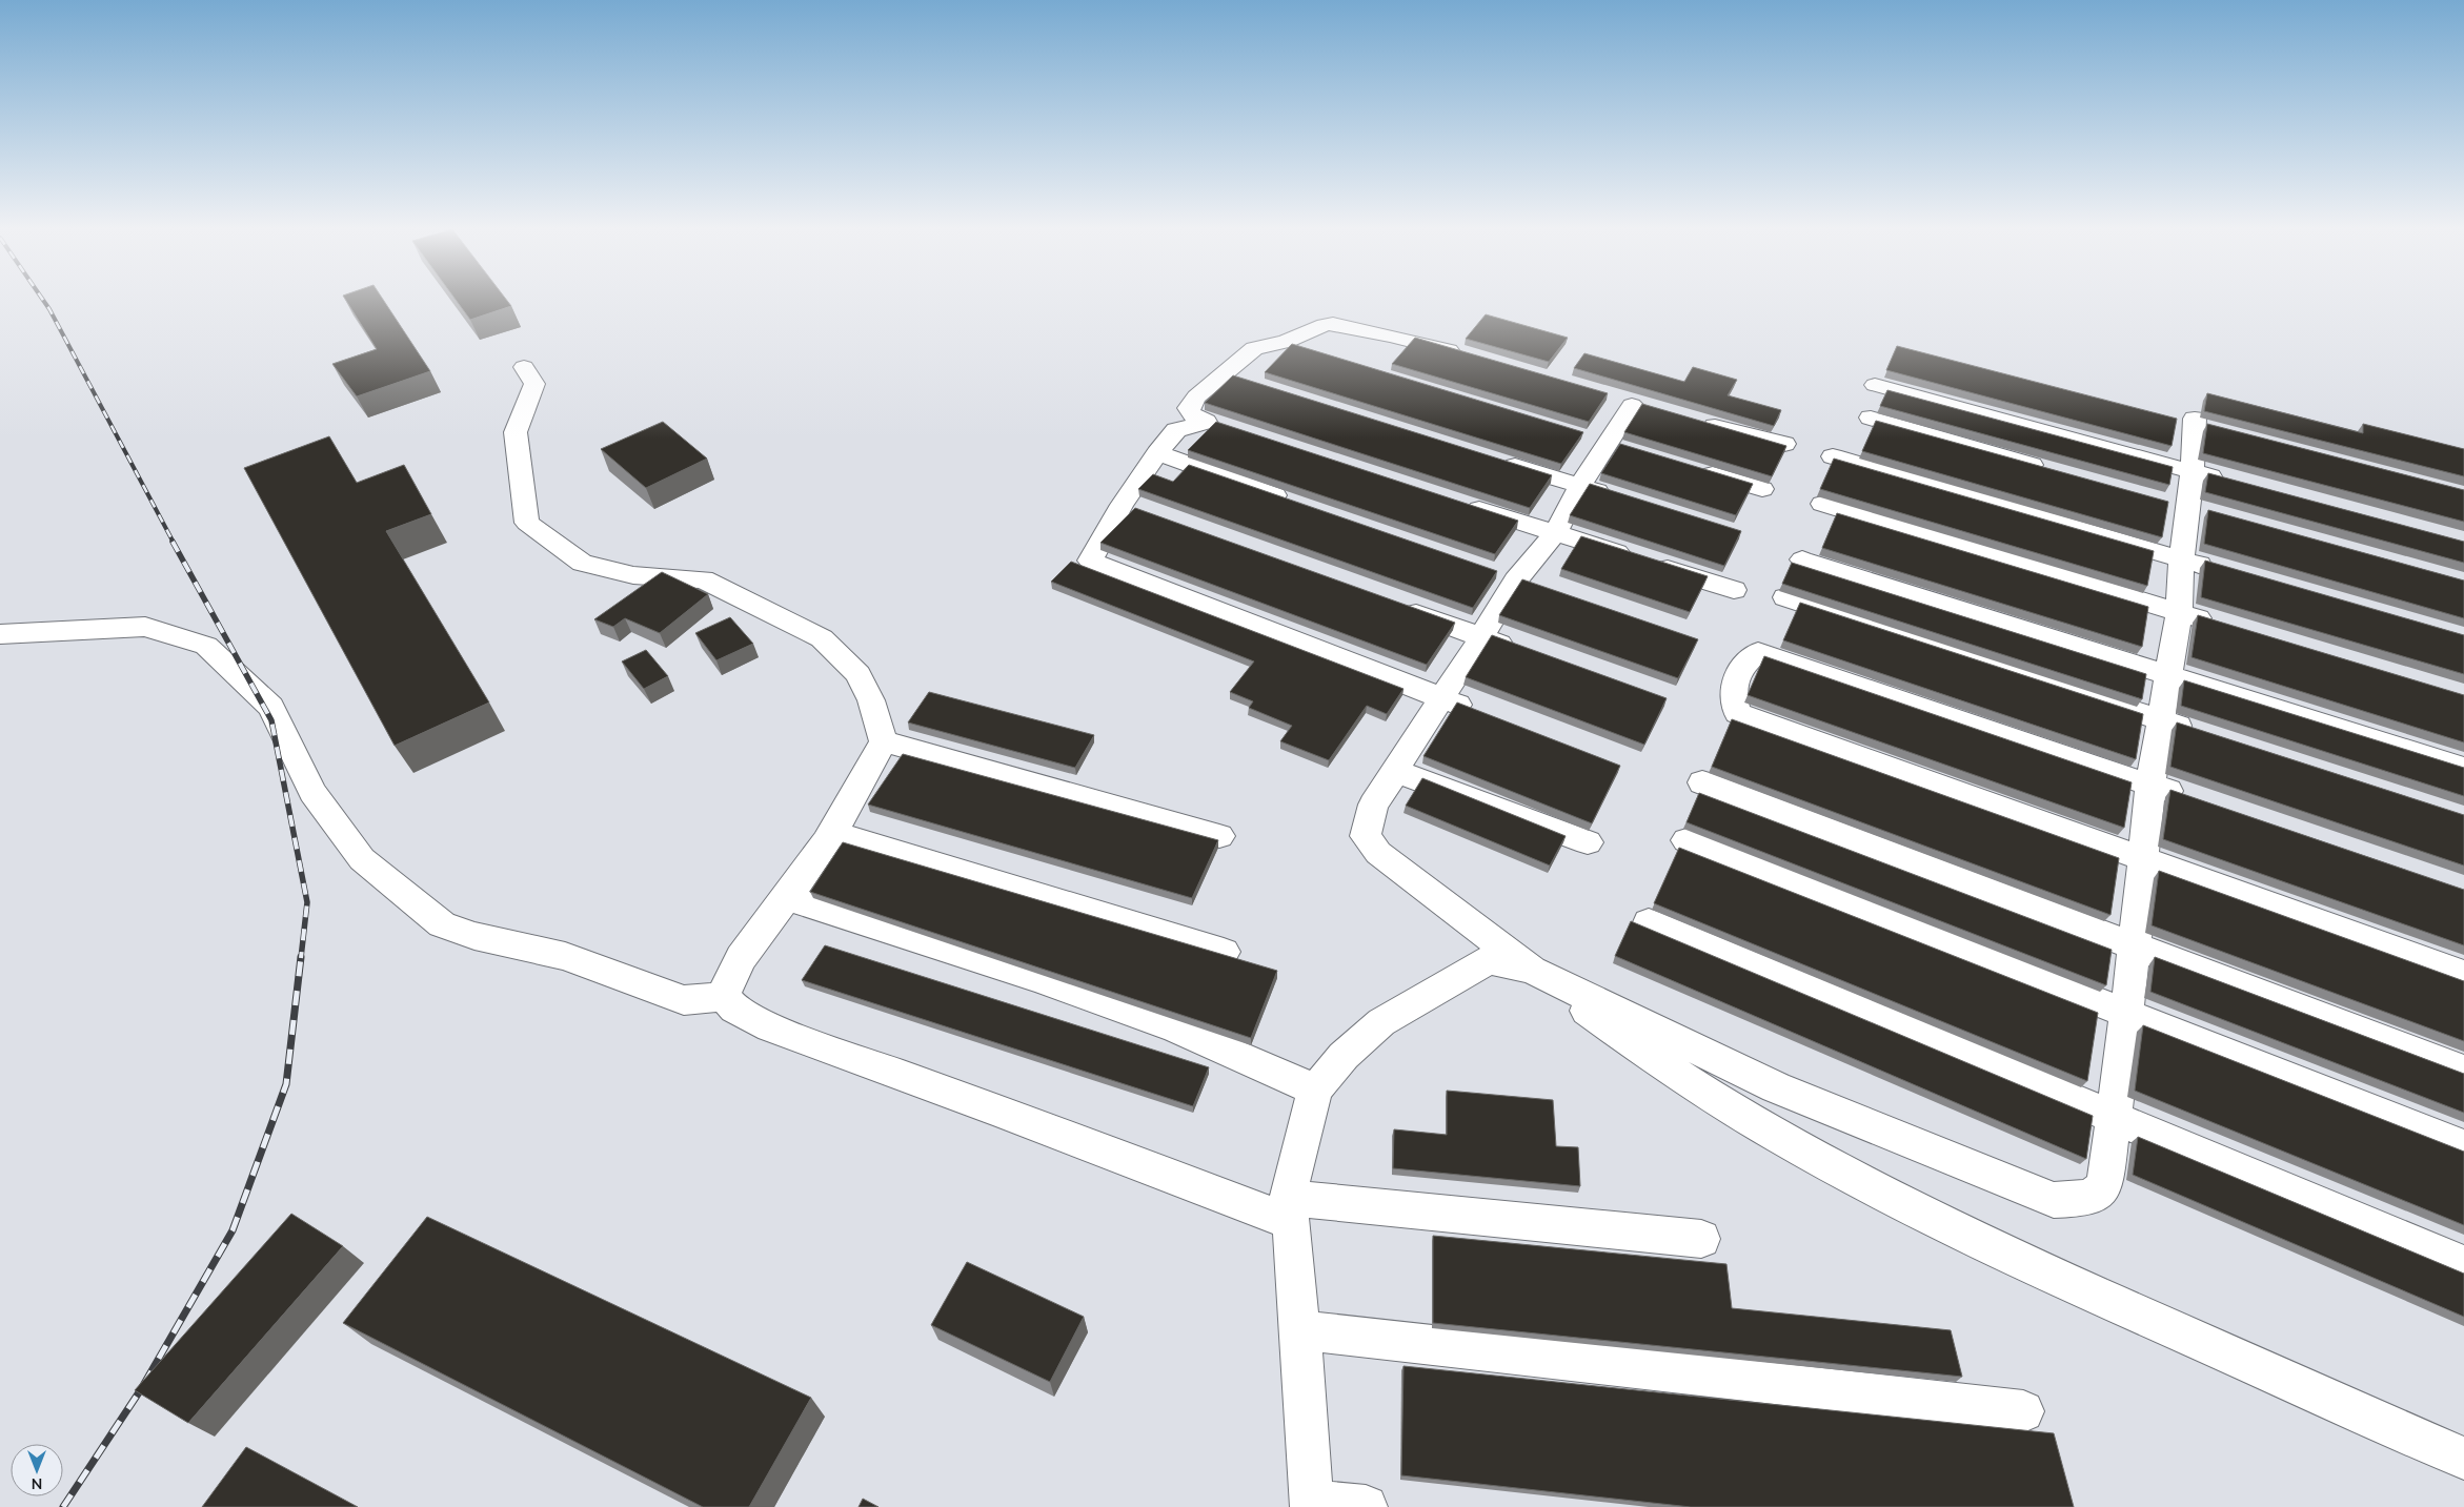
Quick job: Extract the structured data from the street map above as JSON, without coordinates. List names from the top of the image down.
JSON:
{
  "north": "bottom"
}
